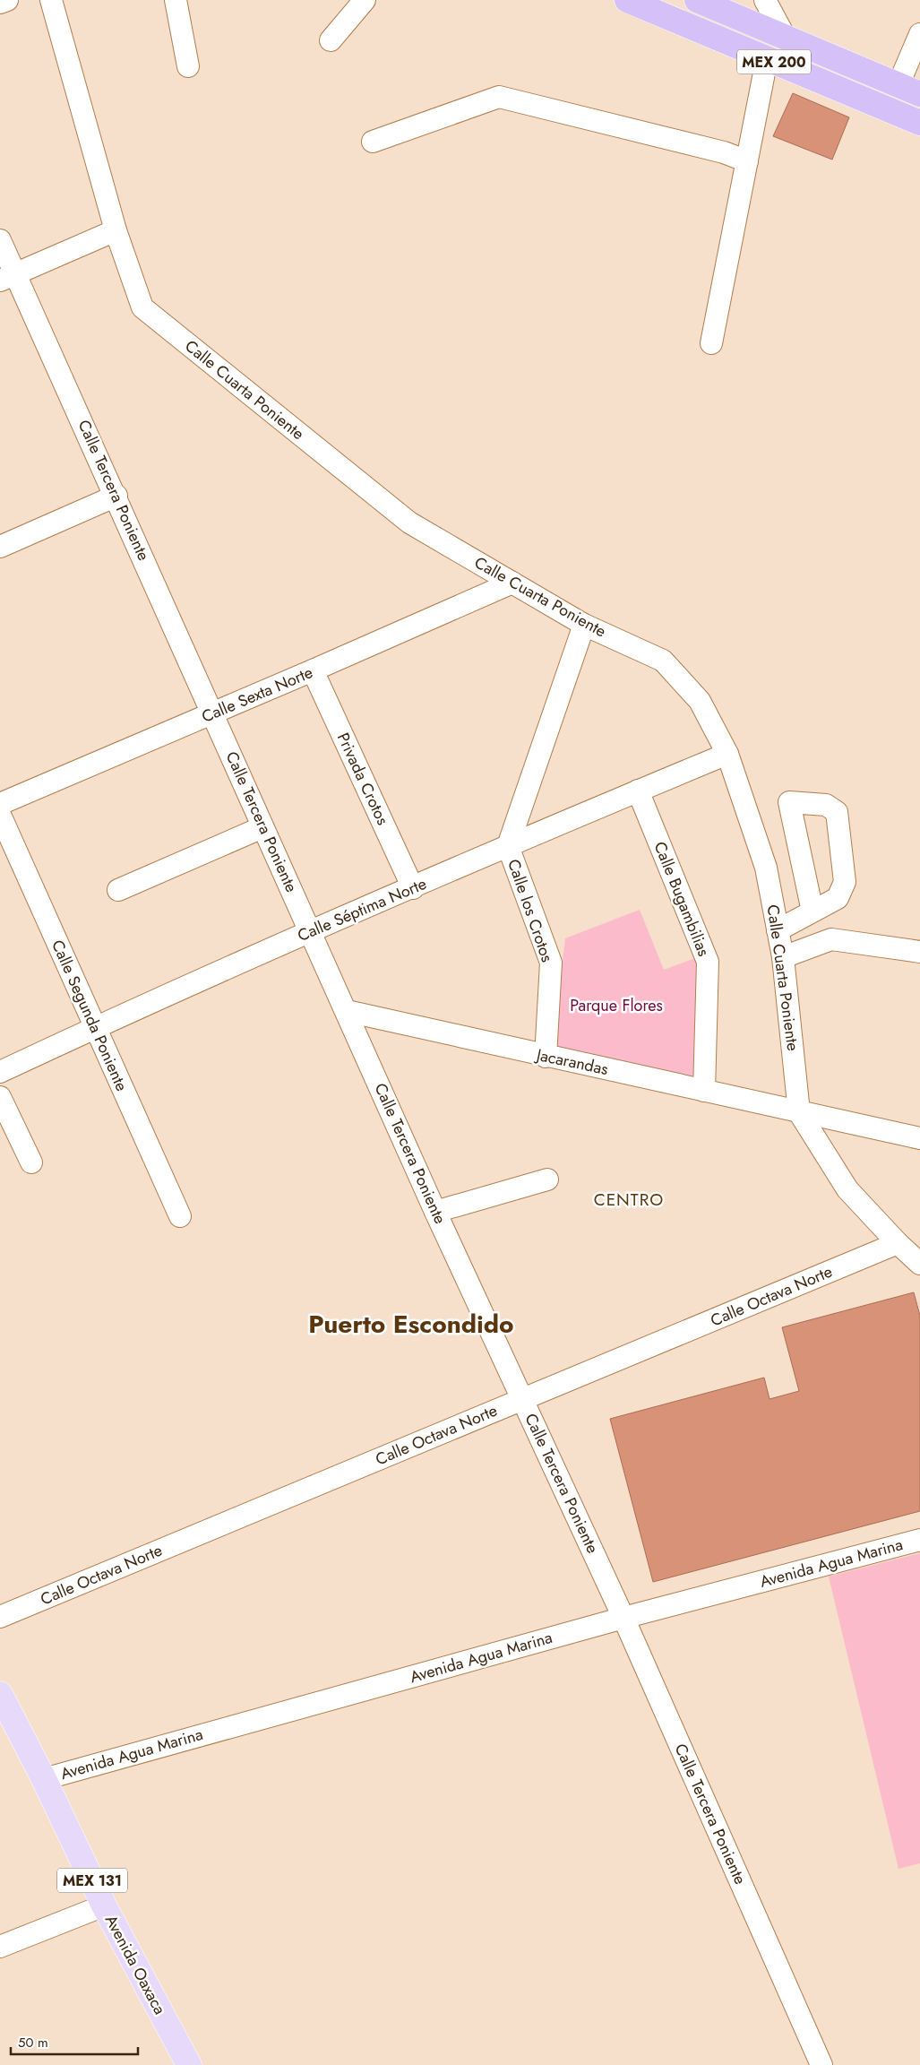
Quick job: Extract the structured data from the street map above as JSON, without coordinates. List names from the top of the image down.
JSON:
{
  "streets": {
    "highway": ["MEX 200"],
    "main road": ["MEX 131", "Avenida Oaxaca"],
    "street": [
      "Calle Cuarta Poniente",
      "Calle Tercera Poniente",
      "Calle Sexta Norte",
      "Privada Crotos",
      "Calle Bugambilias",
      "Calle Séptima Norte",
      "Calle los Crotos",
      "Calle Segunda Poniente",
      "Jacarandas",
      "Calle Octava Norte",
      "Avenida Agua Marina"
    ]
  },
  "crossings": [
    ["Calle Cuarta Poniente", "Calle Sexta Norte"],
    ["Calle Cuarta Poniente", "Calle Séptima Norte"],
    ["Calle Cuarta Poniente", "Jacarandas"],
    ["Calle Cuarta Poniente", "Calle Octava Norte"],
    ["Calle Tercera Poniente", "Calle Sexta Norte"],
    ["Calle Tercera Poniente", "Calle Séptima Norte"],
    ["Calle Tercera Poniente", "Jacarandas"],
    ["Calle Tercera Poniente", "Calle Octava Norte"],
    ["Calle Tercera Poniente", "Avenida Agua Marina"],
    ["Calle Sexta Norte", "Privada Crotos"],
    ["Privada Crotos", "Calle Séptima Norte"],
    ["Calle Bugambilias", "Calle Séptima Norte"],
    ["Calle Bugambilias", "Jacarandas"],
    ["Calle Séptima Norte", "Calle los Crotos"],
    ["Calle Séptima Norte", "Calle Segunda Poniente"],
    ["Calle los Crotos", "Jacarandas"],
    ["Avenida Agua Marina", "Avenida Oaxaca"]
  ],
  "districts": ["CENTRO", "Puerto Escondido"],
  "parks": ["Parque Flores"],
  "scale_bar": "50 m"
}
